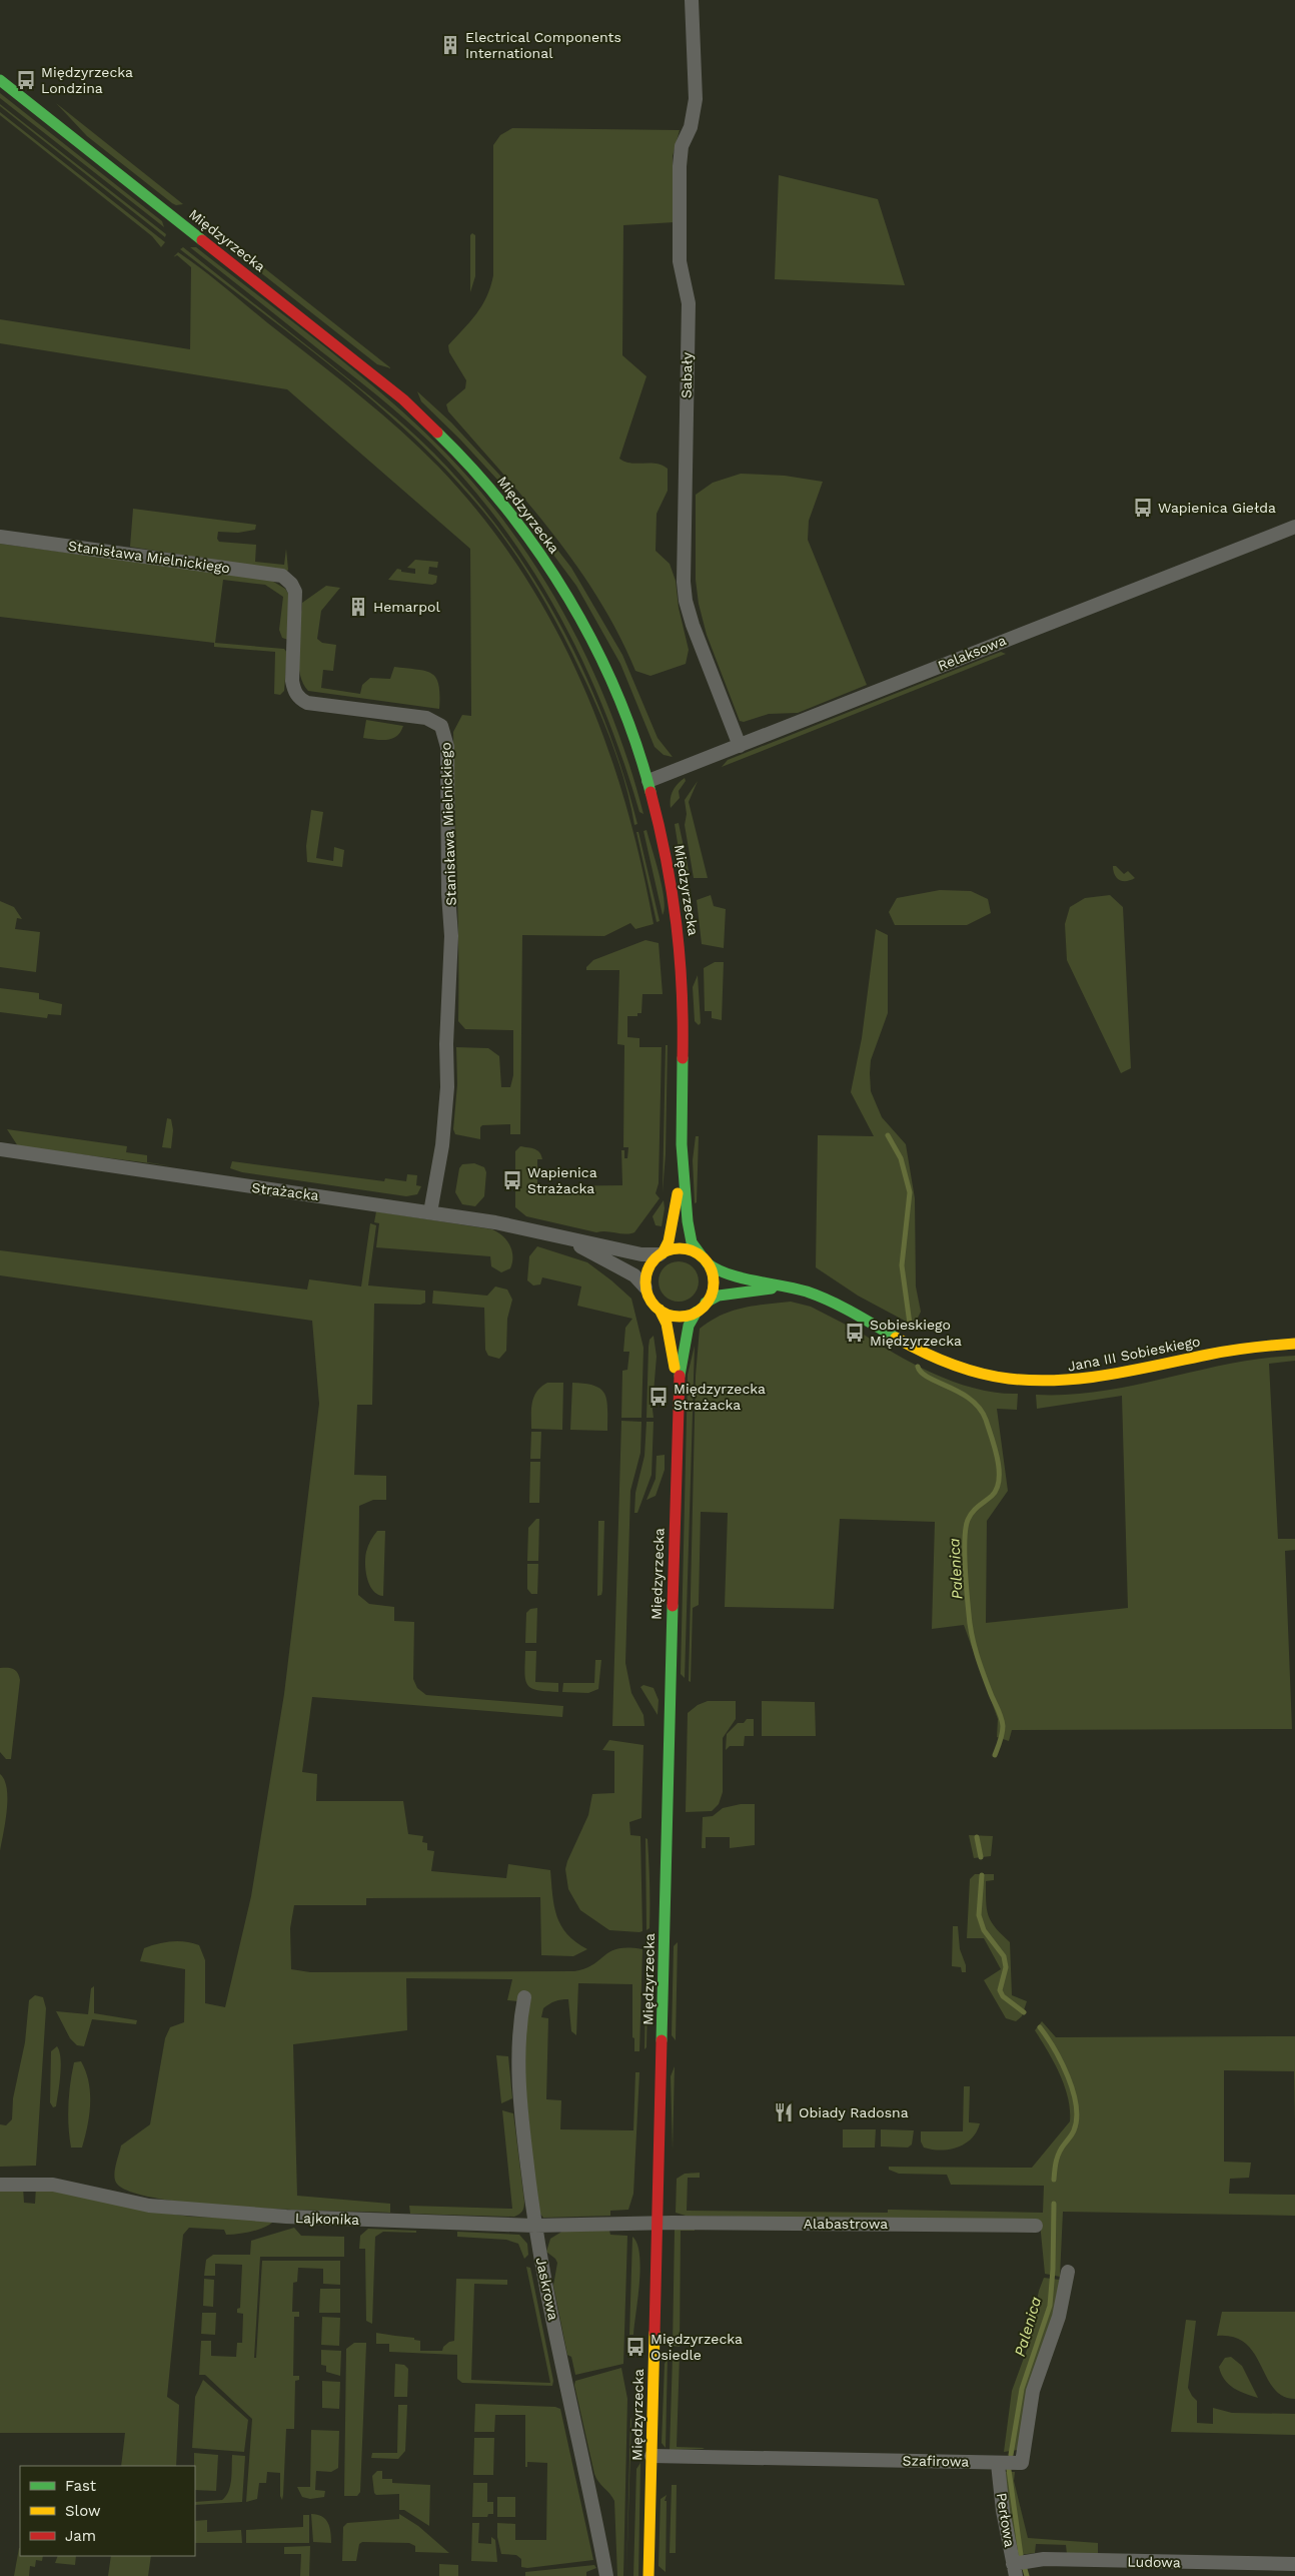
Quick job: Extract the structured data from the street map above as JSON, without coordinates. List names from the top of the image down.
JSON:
{
  "streets": {
    "main road": ["Międzyrzecka", "Jana III Sobieskiego"],
    "street": [
      "Sabały",
      "Stanisława Mielnickiego",
      "Relaksowa",
      "Strażacka",
      "Lajkonika",
      "Alabastrowa",
      "Jaskrowa",
      "Szafirowa",
      "Perłowa",
      "Ludowa"
    ]
  },
  "crossings": [
    ["Międzyrzecka", "Relaksowa"],
    ["Międzyrzecka", "Strażacka"],
    ["Międzyrzecka", "Jana III Sobieskiego"],
    ["Międzyrzecka", "Lajkonika"],
    ["Międzyrzecka", "Alabastrowa"],
    ["Międzyrzecka", "Szafirowa"],
    ["Sabały", "Relaksowa"],
    ["Stanisława Mielnickiego", "Strażacka"],
    ["Strażacka", "Jana III Sobieskiego"],
    ["Lajkonika", "Alabastrowa"],
    ["Lajkonika", "Jaskrowa"],
    ["Szafirowa", "Perłowa"],
    ["Perłowa", "Ludowa"]
  ],
  "water": ["Palenica"],
  "places": {
    "building": ["Electrical Components International", "Hemarpol"],
    "bus stop": [
      "Międzyrzecka Londzina",
      "Wapienica Giełda",
      "Wapienica Strażacka",
      "Sobieskiego Międzyrzecka",
      "Międzyrzecka Strażacka",
      "Międzyrzecka Osiedle"
    ],
    "restaurant": ["Obiady Radosna"]
  },
  "legend": ["Fast", "Slow", "Jam"]
}
